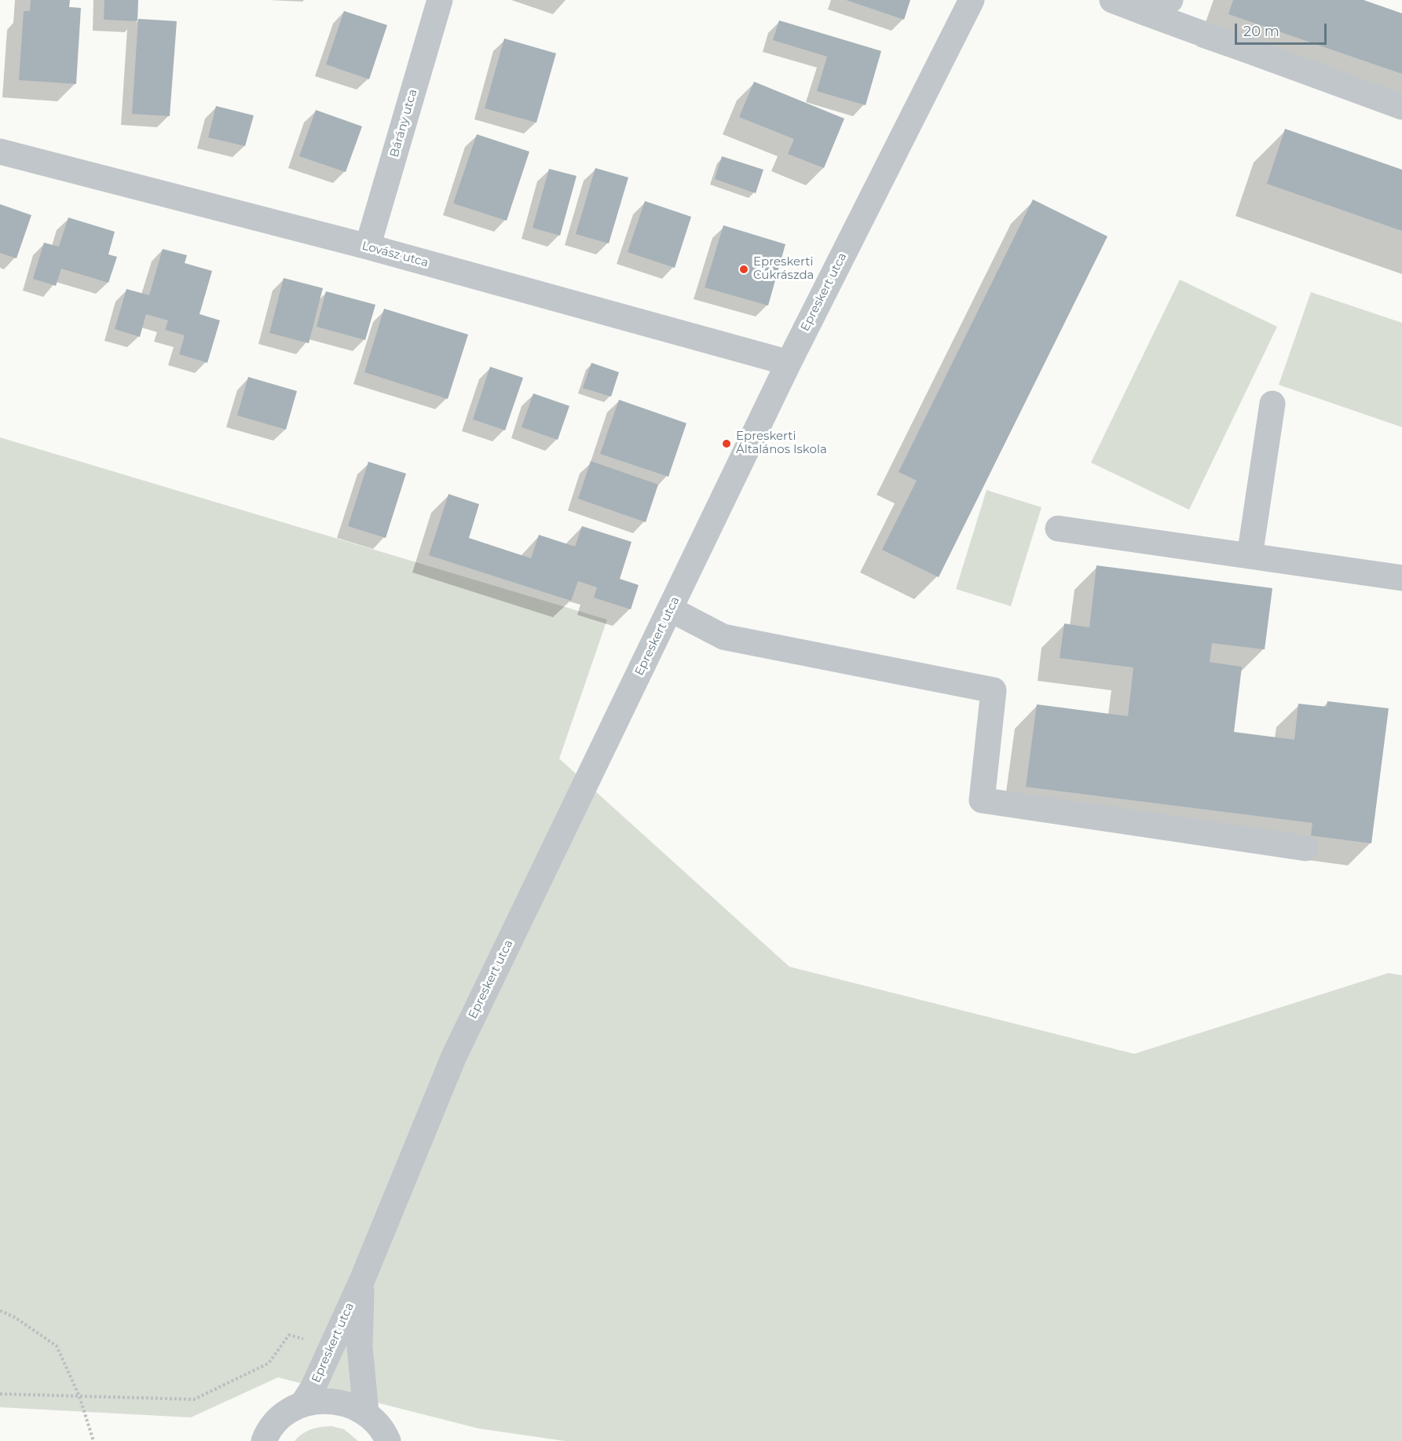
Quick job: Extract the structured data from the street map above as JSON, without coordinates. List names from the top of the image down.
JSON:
{
  "streets": {
    "street": ["Bárány utca", "Lovász utca", "Epreskert utca"]
  },
  "crossings": [
    ["Bárány utca", "Lovász utca"],
    ["Lovász utca", "Epreskert utca"]
  ],
  "places": ["Epreskerti Cukrászda", "Epreskerti Általános Iskola"],
  "scale_bar": "20 m"
}
